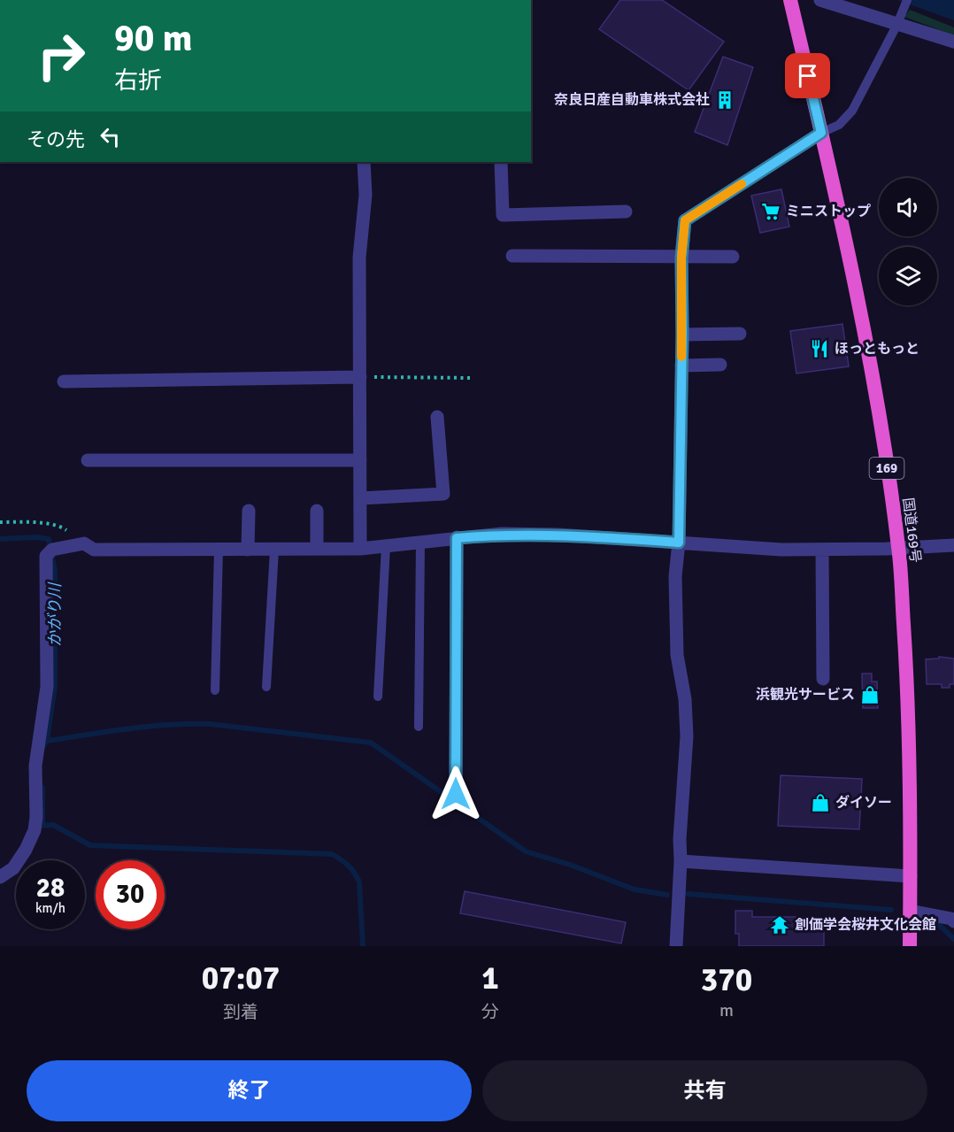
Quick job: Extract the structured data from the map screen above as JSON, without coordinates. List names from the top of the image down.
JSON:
{
  "streets": {
    "highway": ["169", "国道169号"]
  },
  "water": ["かがり川"],
  "places": {
    "building": ["奈良日産自動車株式会社"],
    "supermarket": ["ミニストップ"],
    "restaurant": ["ほっともっと"],
    "shop": ["浜観光サービス", "ダイソー"],
    "temple": ["創価学会桜井文化会館"]
  },
  "page": {
    "turn": ["90 m", "右折"],
    "then": "その先",
    "speed": "28 km/h",
    "limit": "30",
    "eta": [
      "07:07",
      "到着",
      "1",
      "分",
      "370",
      "m"
    ],
    "buttons": ["終了", "共有"]
  }
}
